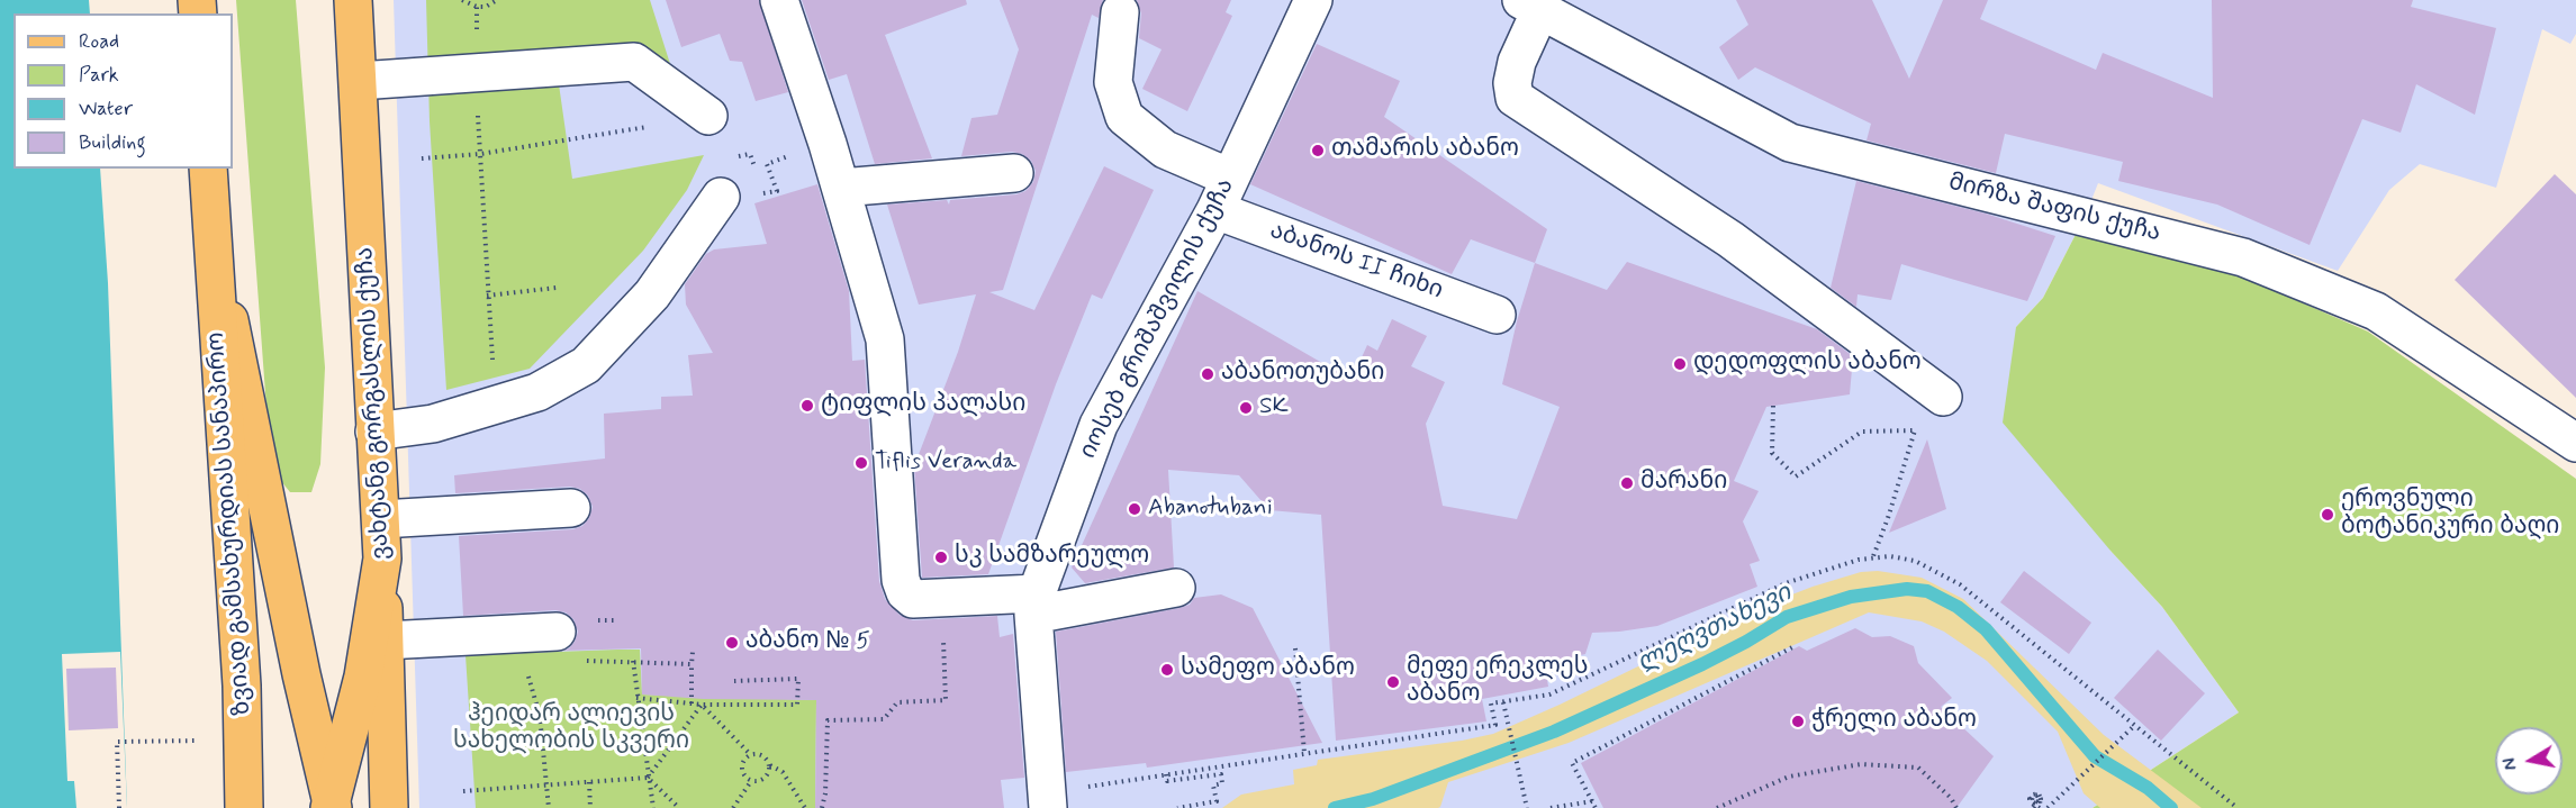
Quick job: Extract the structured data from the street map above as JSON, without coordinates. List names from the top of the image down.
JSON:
{
  "streets": {
    "main road": ["ვახტანგ გორგასლის ქუჩა", "ზვიად გამსახურდიას სანაპირო"],
    "street": ["მირზა შაფის ქუჩა", "აბანოს II ჩიხი", "იოსებ გრიშაშვილის ქუჩა"]
  },
  "crossings": [
    ["აბანოს II ჩიხი", "იოსებ გრიშაშვილის ქუჩა"]
  ],
  "water": ["ლეღვთახევი"],
  "parks": ["ჰეიდარ ალიევის სახელობის სკვერი"],
  "places": [
    "თამარის აბანო",
    "დედოფლის აბანო",
    "აბანოთუბანი",
    "ტიფლის პალასი",
    "SK",
    "Tiflis Veranda",
    "მარანი",
    "Abanotubani",
    "ეროვნული ბოტანიკური ბაღი",
    "სკ სამზარეულო",
    "აბანო № 5",
    "სამეფო აბანო",
    "მეფე ერეკლეს აბანო",
    "ჭრელი აბანო"
  ],
  "legend": [
    "Road",
    "Park",
    "Water",
    "Building"
  ],
  "north": "left"
}
